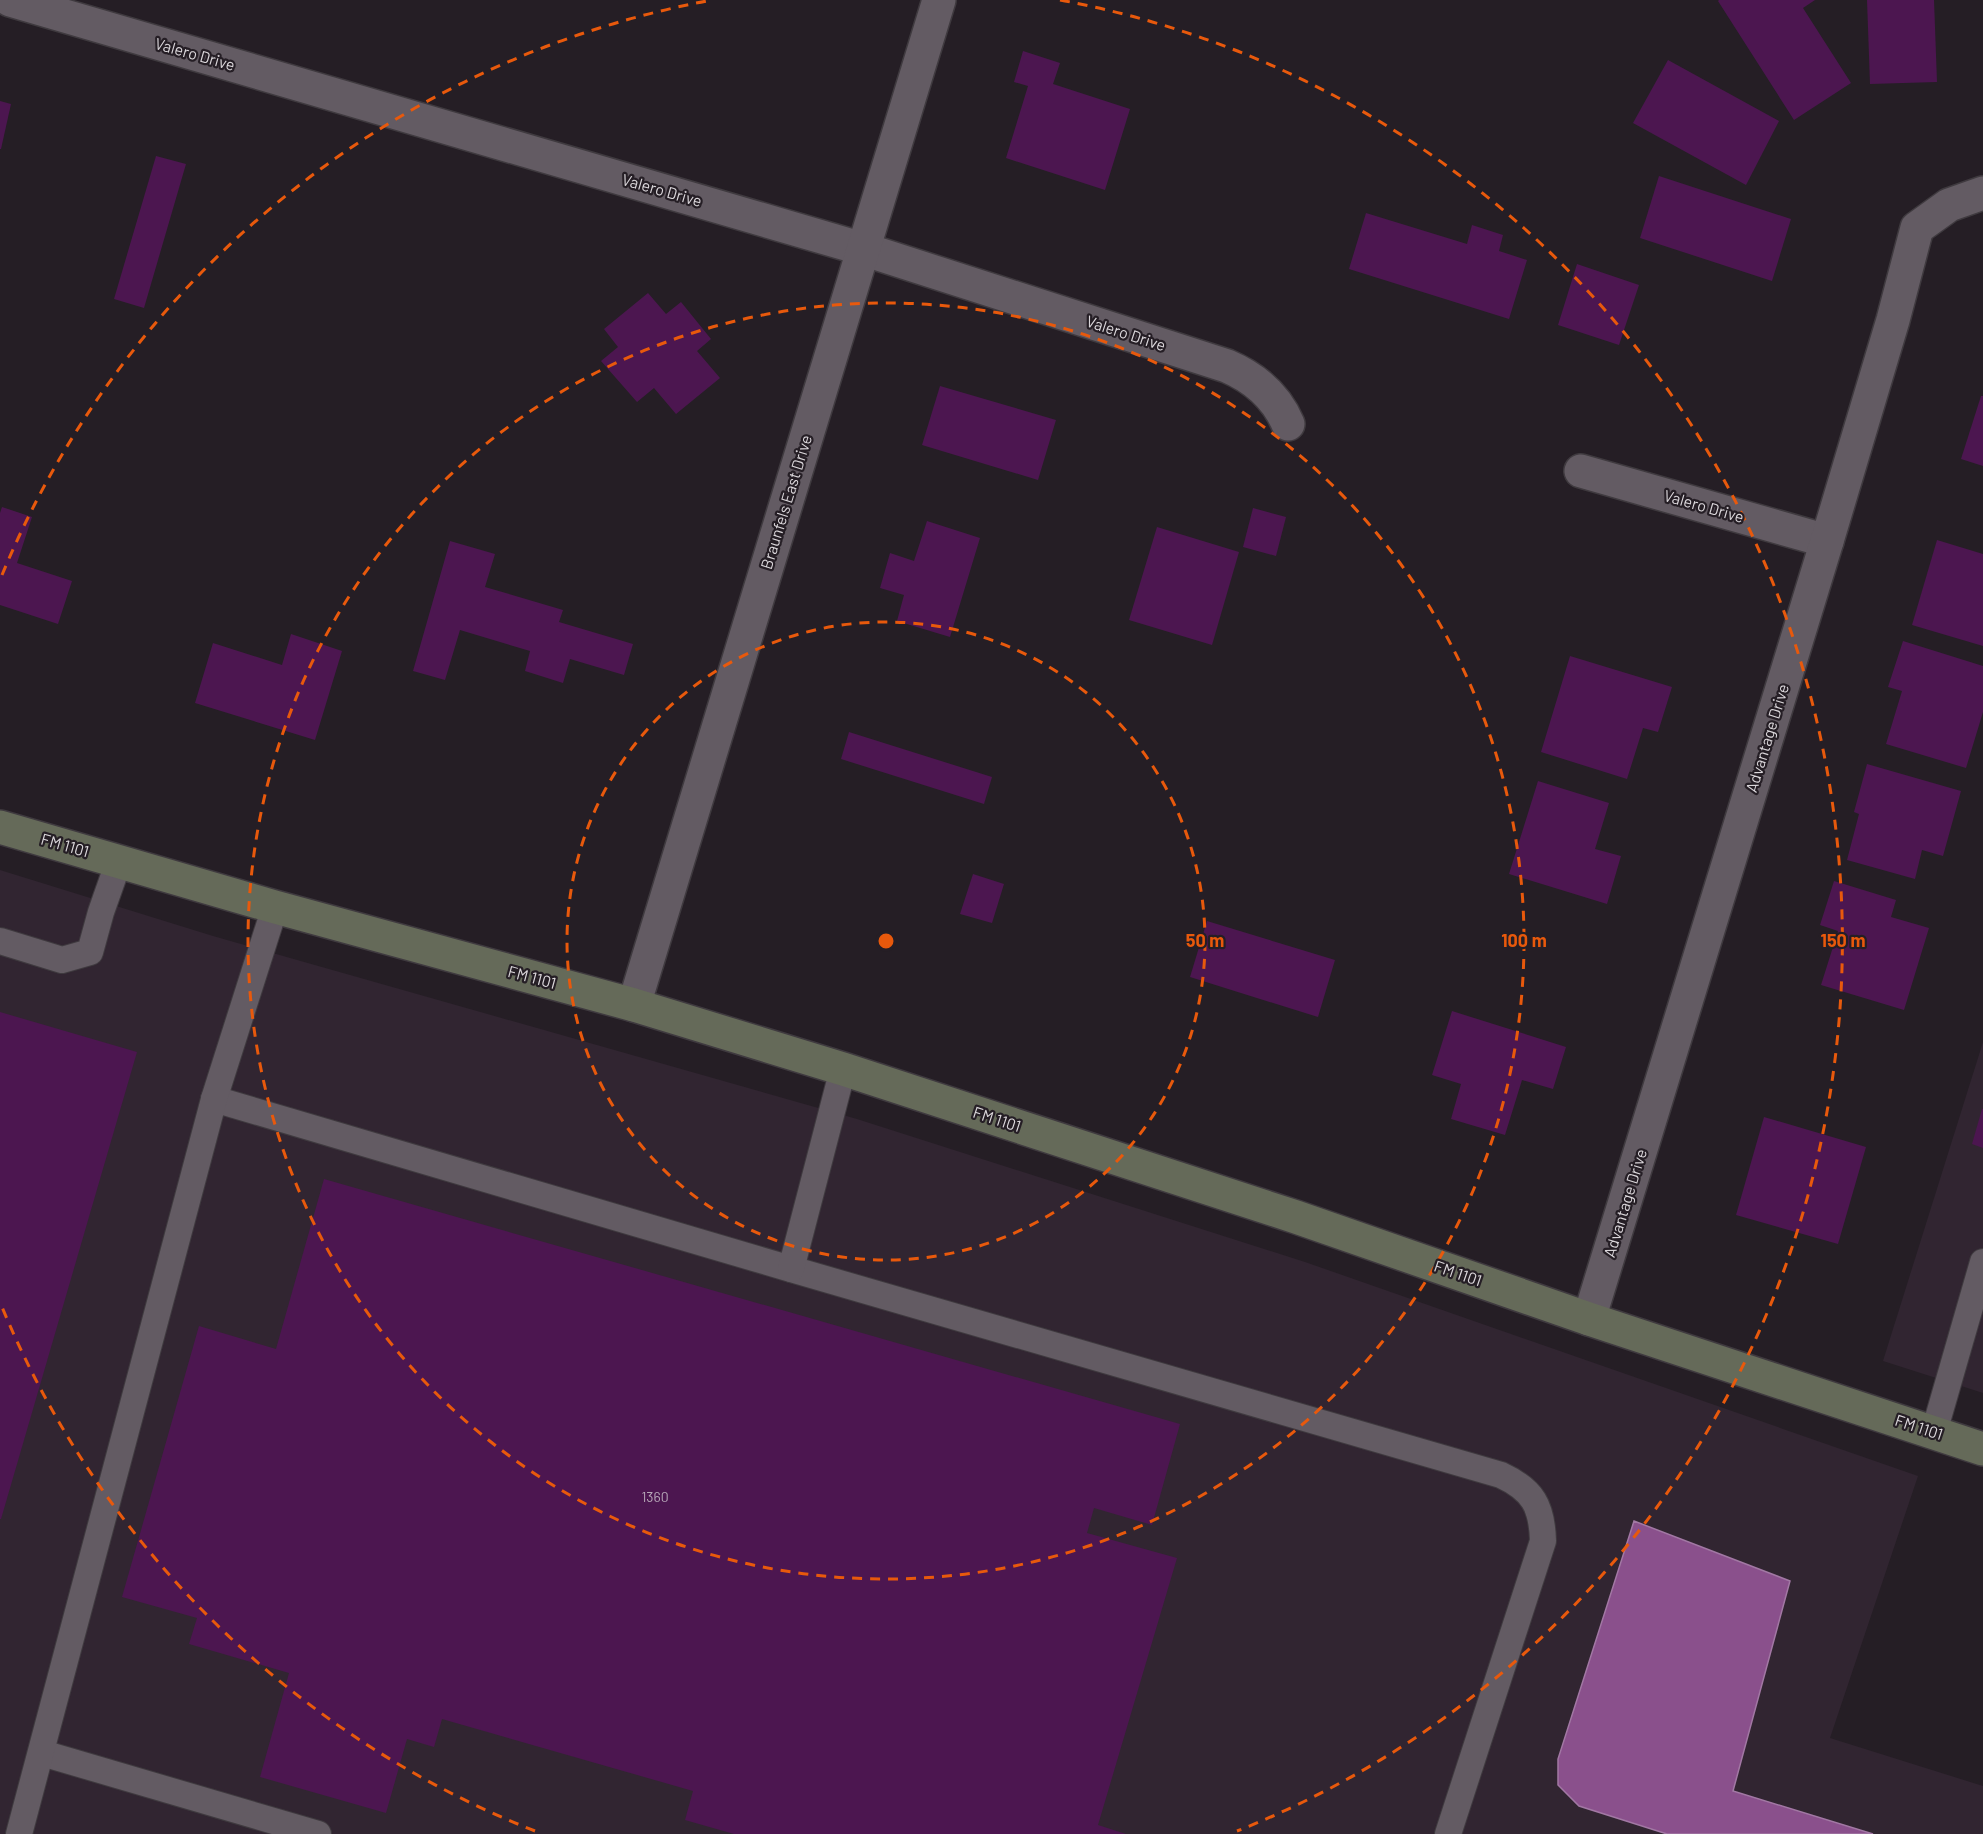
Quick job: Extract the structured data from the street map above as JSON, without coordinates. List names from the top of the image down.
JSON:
{
  "streets": {
    "main road": ["FM 1101"],
    "street": ["Valero Drive", "Braunfels East Drive", "Advantage Drive"]
  },
  "crossings": [
    ["Valero Drive", "Braunfels East Drive"],
    ["Valero Drive", "Advantage Drive"],
    ["Braunfels East Drive", "FM 1101"],
    ["Advantage Drive", "FM 1101"]
  ],
  "house_numbers": ["1360"],
  "rings": ["50 m", "100 m", "150 m"]
}
